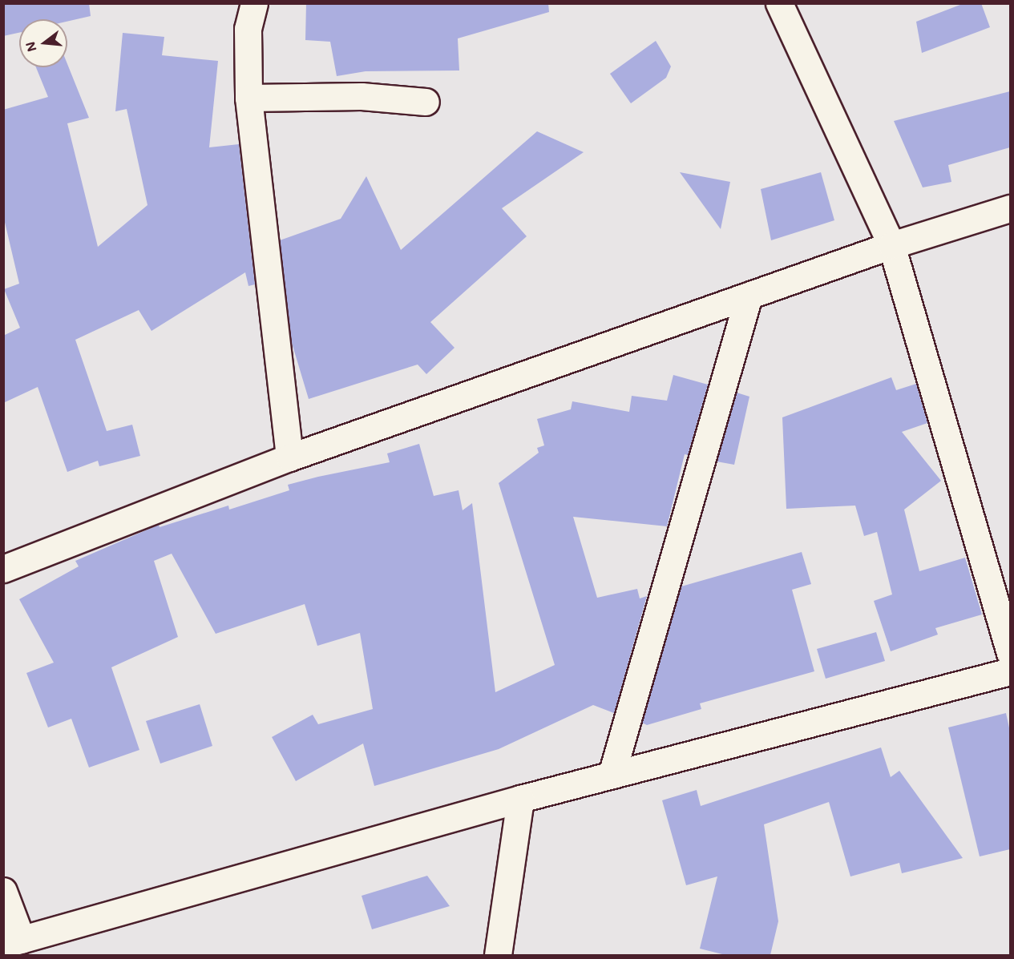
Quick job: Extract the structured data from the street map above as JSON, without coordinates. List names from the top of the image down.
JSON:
{
  "north": "left"
}
